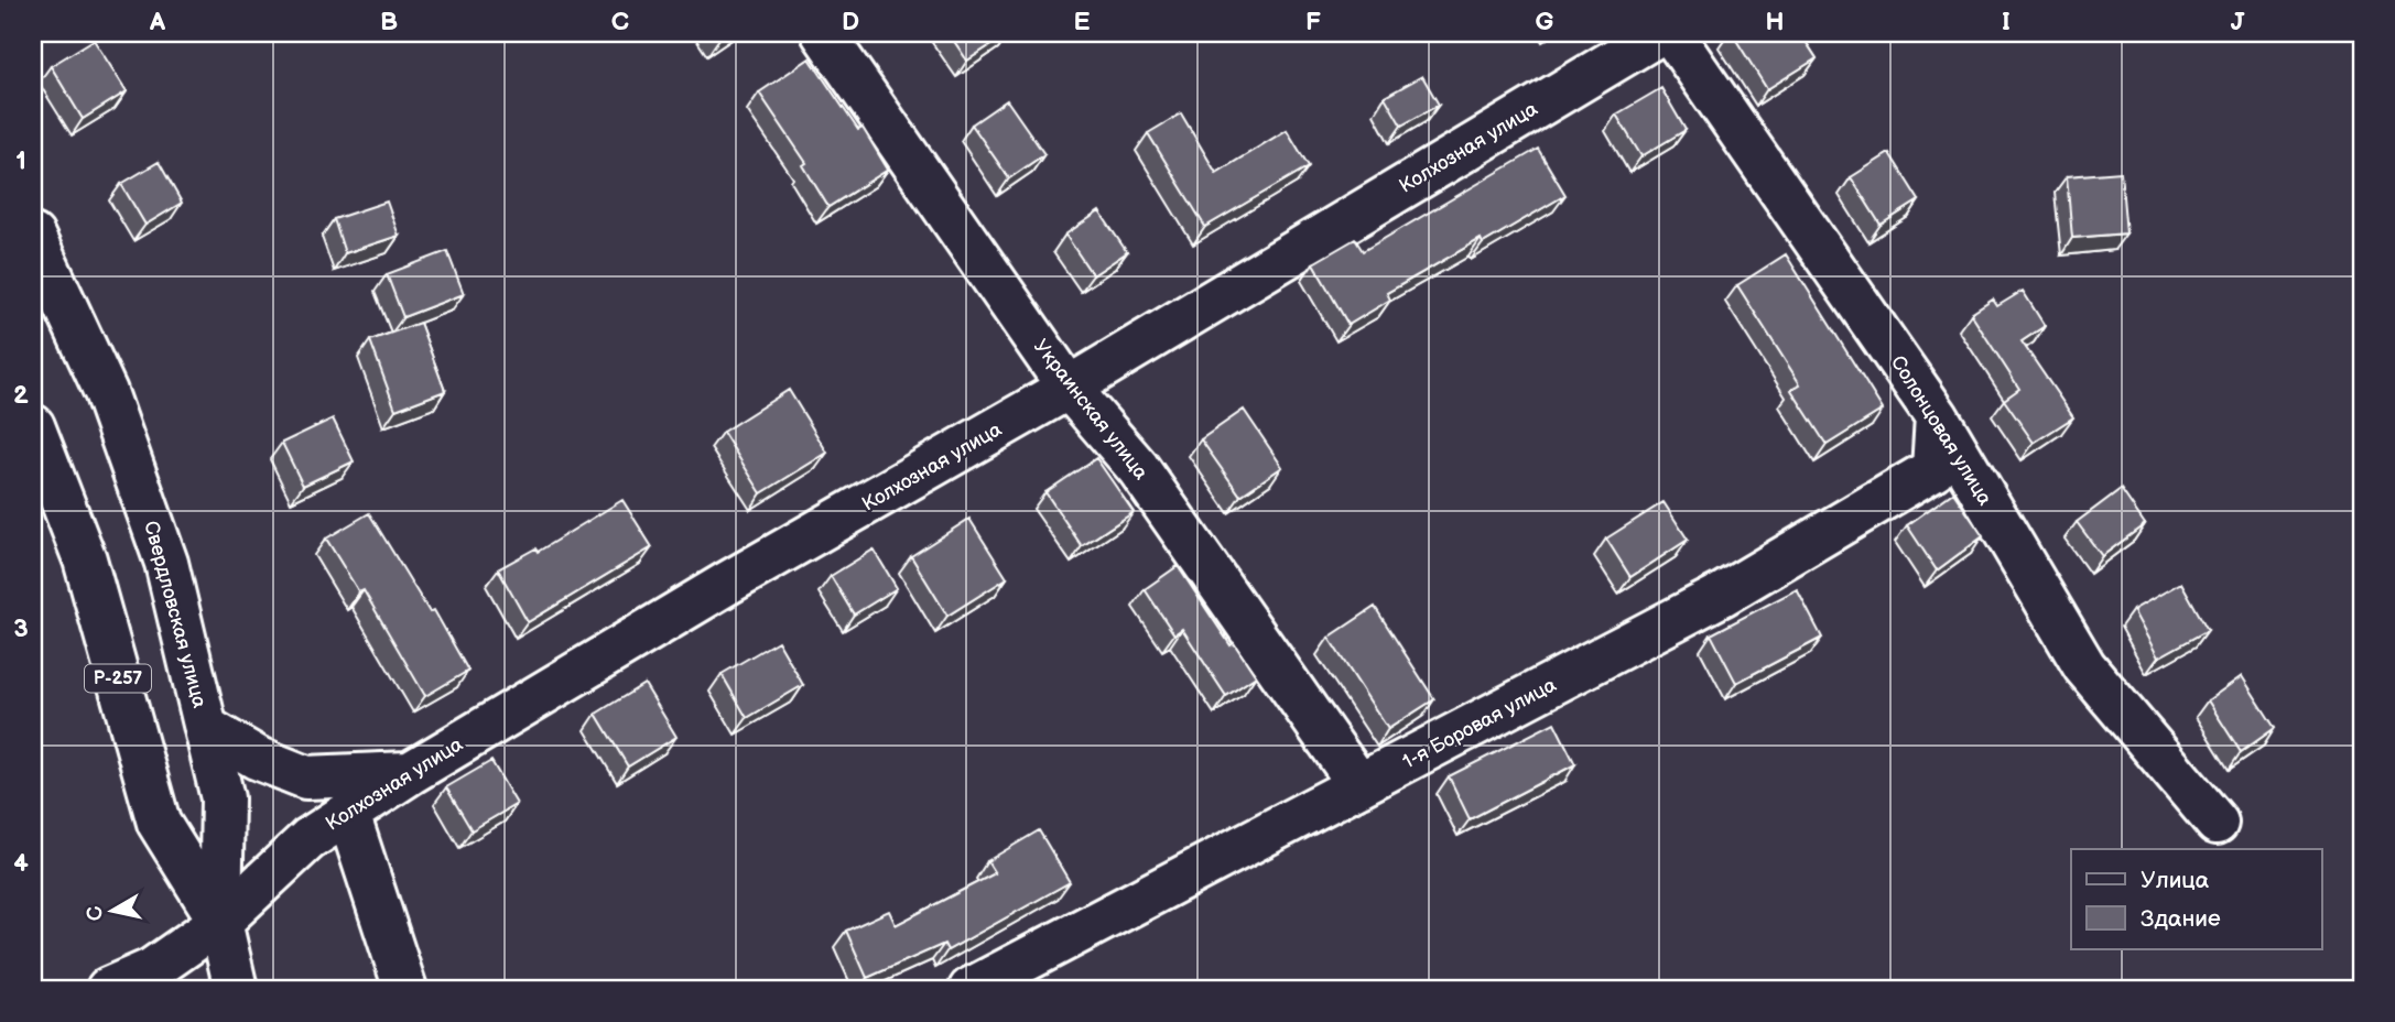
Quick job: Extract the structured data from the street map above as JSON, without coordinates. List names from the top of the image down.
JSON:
{
  "streets": {
    "main road": [
      "Колхозная улица",
      "Украинская улица",
      "Солонцовая улица",
      "Свердловская улица",
      "Р-257",
      "1-я Боровая улица"
    ]
  },
  "crossings": [
    ["Колхозная улица", "Украинская улица"],
    ["Колхозная улица", "Свердловская улица"],
    ["Украинская улица", "1-я Боровая улица"],
    ["Солонцовая улица", "1-я Боровая улица"]
  ],
  "legend": ["Улица", "Здание"],
  "north": "left",
  "grid": {
    "columns": [
      "A",
      "B",
      "C",
      "D",
      "E",
      "F",
      "G",
      "H",
      "I",
      "J"
    ],
    "rows": [
      "1",
      "2",
      "3",
      "4"
    ]
  }
}
